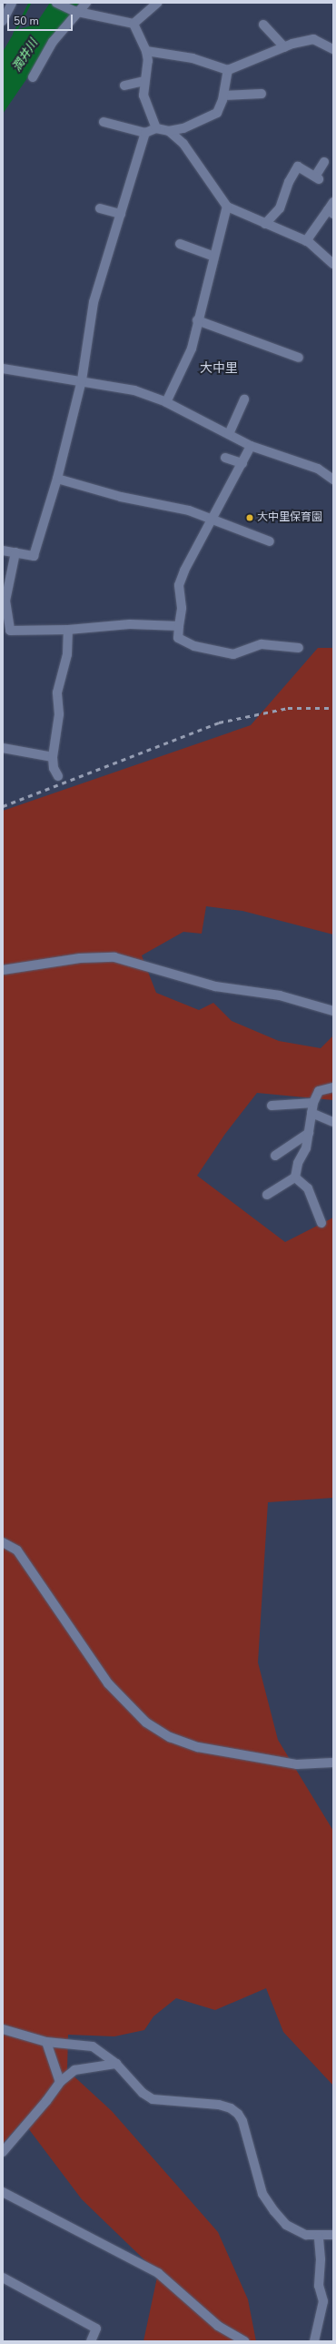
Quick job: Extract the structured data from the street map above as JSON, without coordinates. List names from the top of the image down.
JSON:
{
  "districts": ["大中里"],
  "water": ["潤井川"],
  "places": ["大中里保育園"],
  "scale_bar": "50 m"
}
